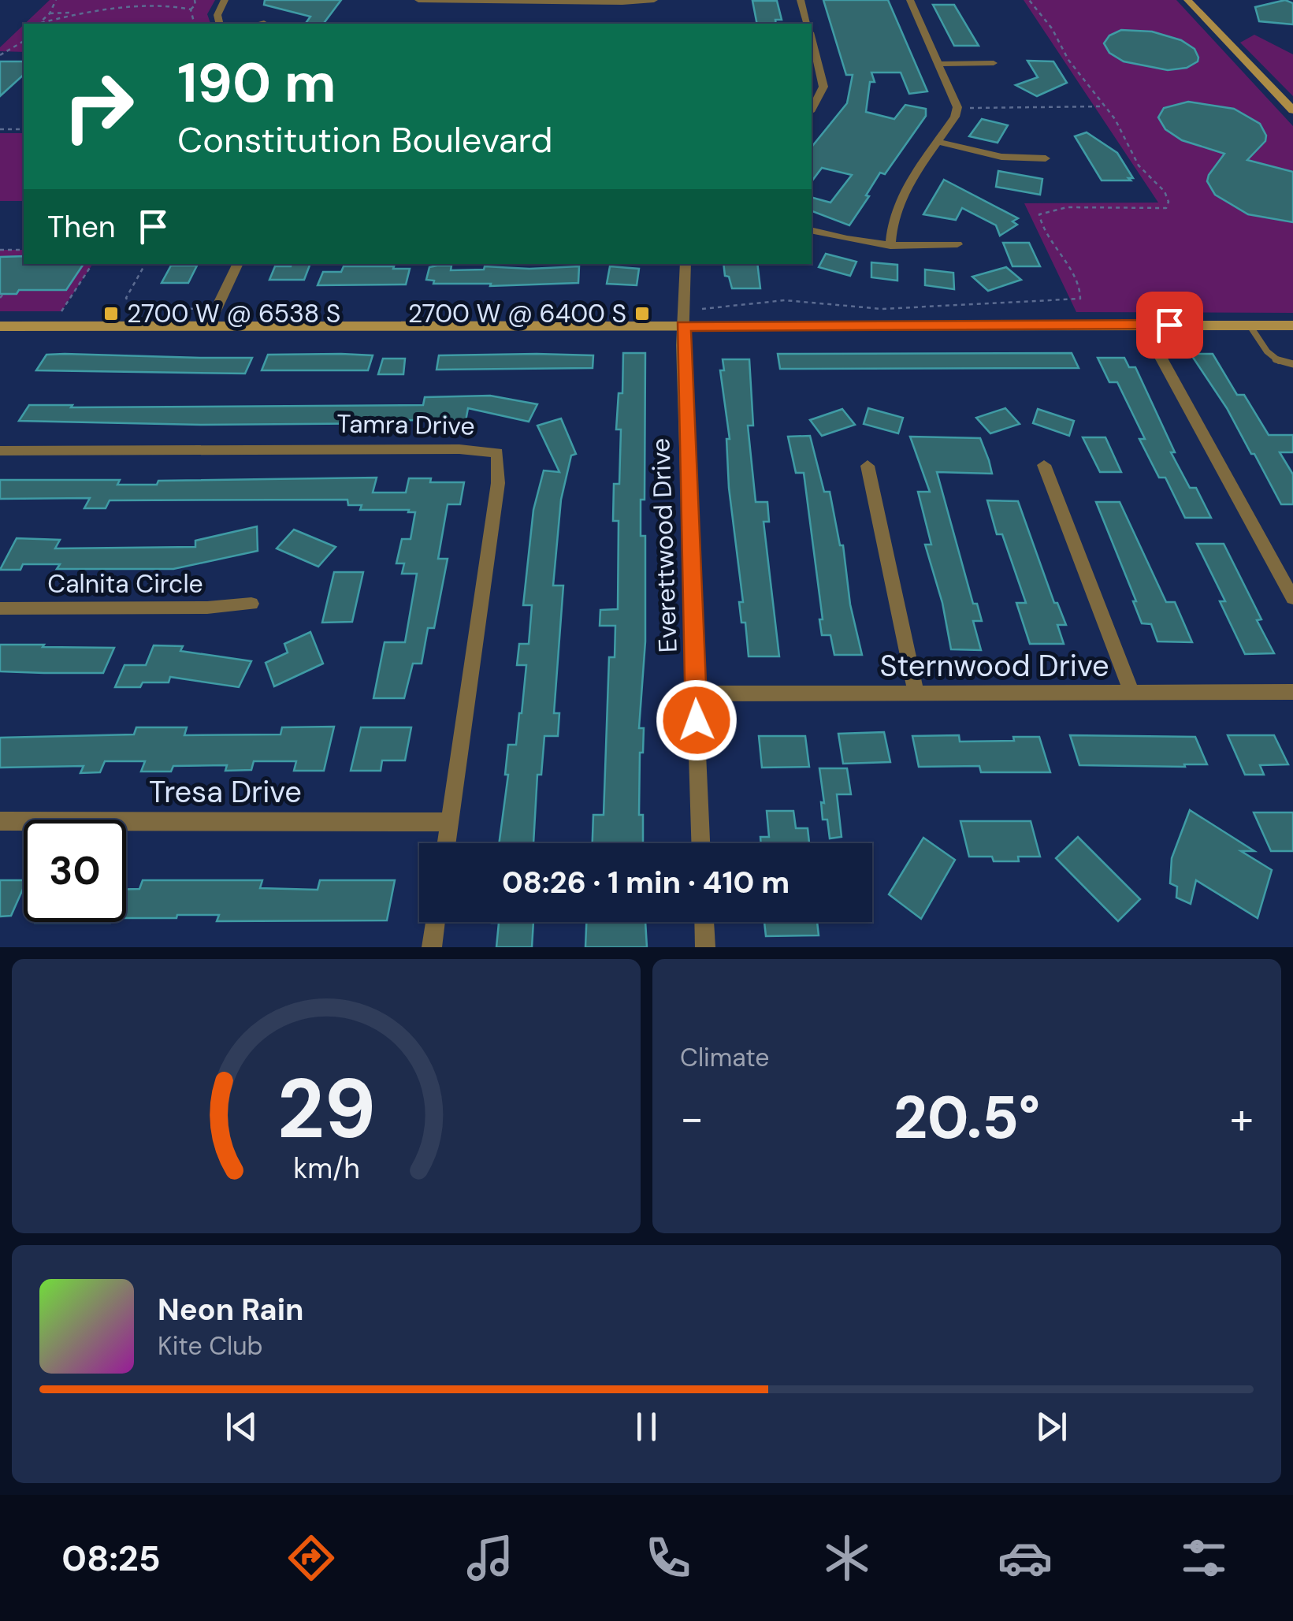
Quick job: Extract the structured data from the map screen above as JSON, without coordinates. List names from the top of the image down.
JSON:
{
  "streets": {
    "street": [
      "Tamra Drive",
      "Everettwood Drive",
      "Calnita Circle",
      "Sternwood Drive",
      "Tresa Drive"
    ]
  },
  "crossings": [
    ["Tamra Drive", "Tresa Drive"],
    ["Everettwood Drive", "Sternwood Drive"]
  ],
  "places": {
    "transit": ["2700 W @ 6538 S", "2700 W @ 6400 S"]
  },
  "page": {
    "turn": ["190 m", "Constitution Boulevard"],
    "then": "Then",
    "limit": "30",
    "trip": "08:26 · 1 min · 410 m",
    "tile": "Climate",
    "heat": ["−", "20.5°", "+"],
    "song": ["Neon Rain", "Kite Club"],
    "tabs": "08:25",
    "gauge": ["29", "km/h"]
  }
}
